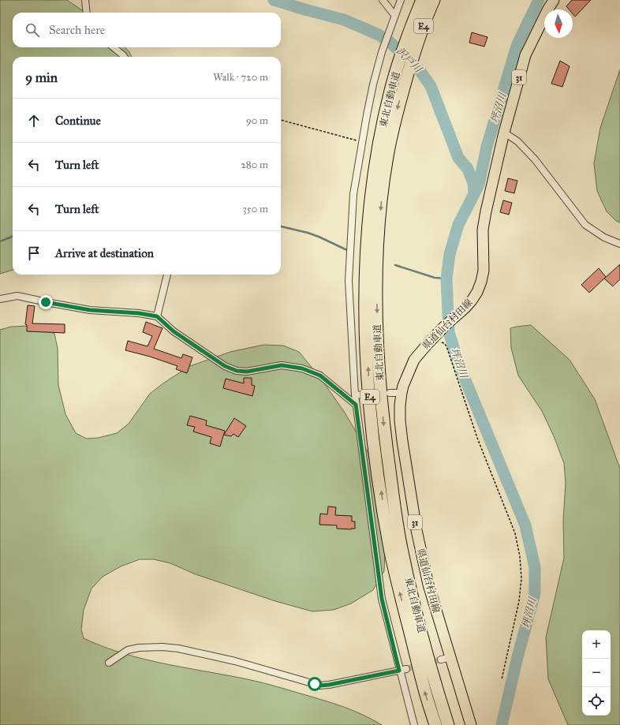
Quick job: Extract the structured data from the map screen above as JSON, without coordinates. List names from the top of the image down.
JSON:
{
  "streets": {
    "highway": ["E4", "東北自動車道"],
    "main road": ["31", "県道仙台村田線"]
  },
  "water": ["沢戸川", "坪沼川"],
  "north": "bottom",
  "page": {
    "search": "Search here",
    "heading": ["9 min", "Walk · 720 m"],
    "list": [
      ["Continue", "90 m"],
      ["Turn left", "280 m"],
      ["Turn left", "350 m"],
      "Arrive at destination"
    ],
    "map_buttons": ["+", "−"]
  }
}
